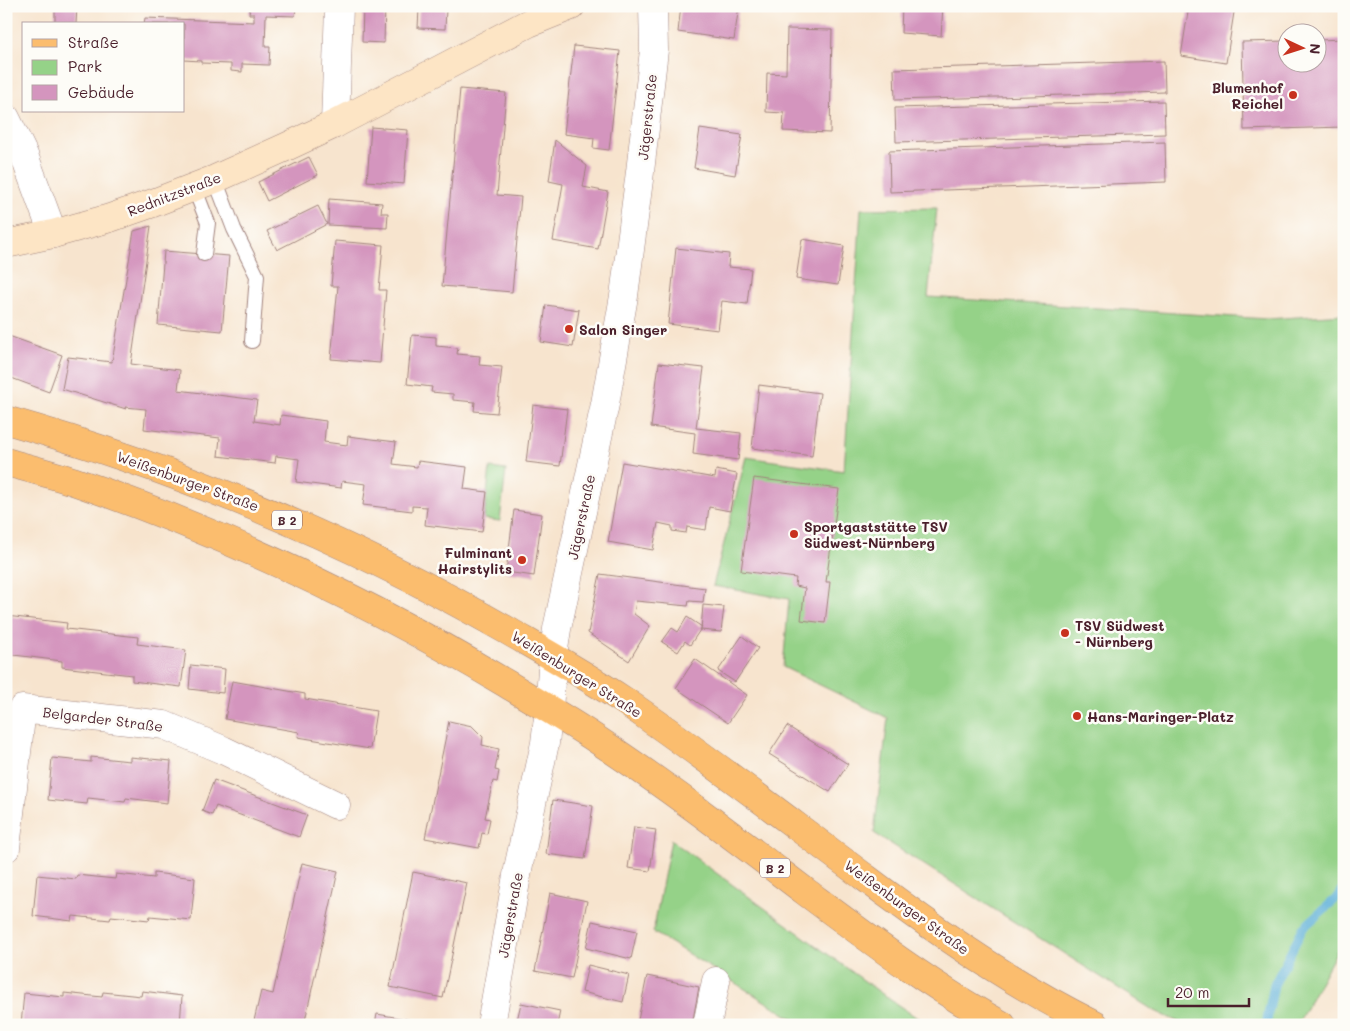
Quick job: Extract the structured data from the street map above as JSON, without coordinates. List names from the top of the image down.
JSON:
{
  "streets": {
    "main road": ["Rednitzstraße", "Weißenburger Straße", "B 2"],
    "street": ["Jägerstraße", "Belgarder Straße"]
  },
  "crossings": [
    ["Jägerstraße", "Weißenburger Straße"],
    ["Jägerstraße", "B 2"]
  ],
  "places": [
    "Blumenhof Reichel",
    "Salon Singer",
    "Sportgaststätte TSV Südwest-Nürnberg",
    "Fulminant Hairstylits",
    "TSV Südwest - Nürnberg",
    "Hans-Maringer-Platz"
  ],
  "legend": ["Straße", "Park", "Gebäude"],
  "scale_bar": "20 m",
  "north": "right"
}
